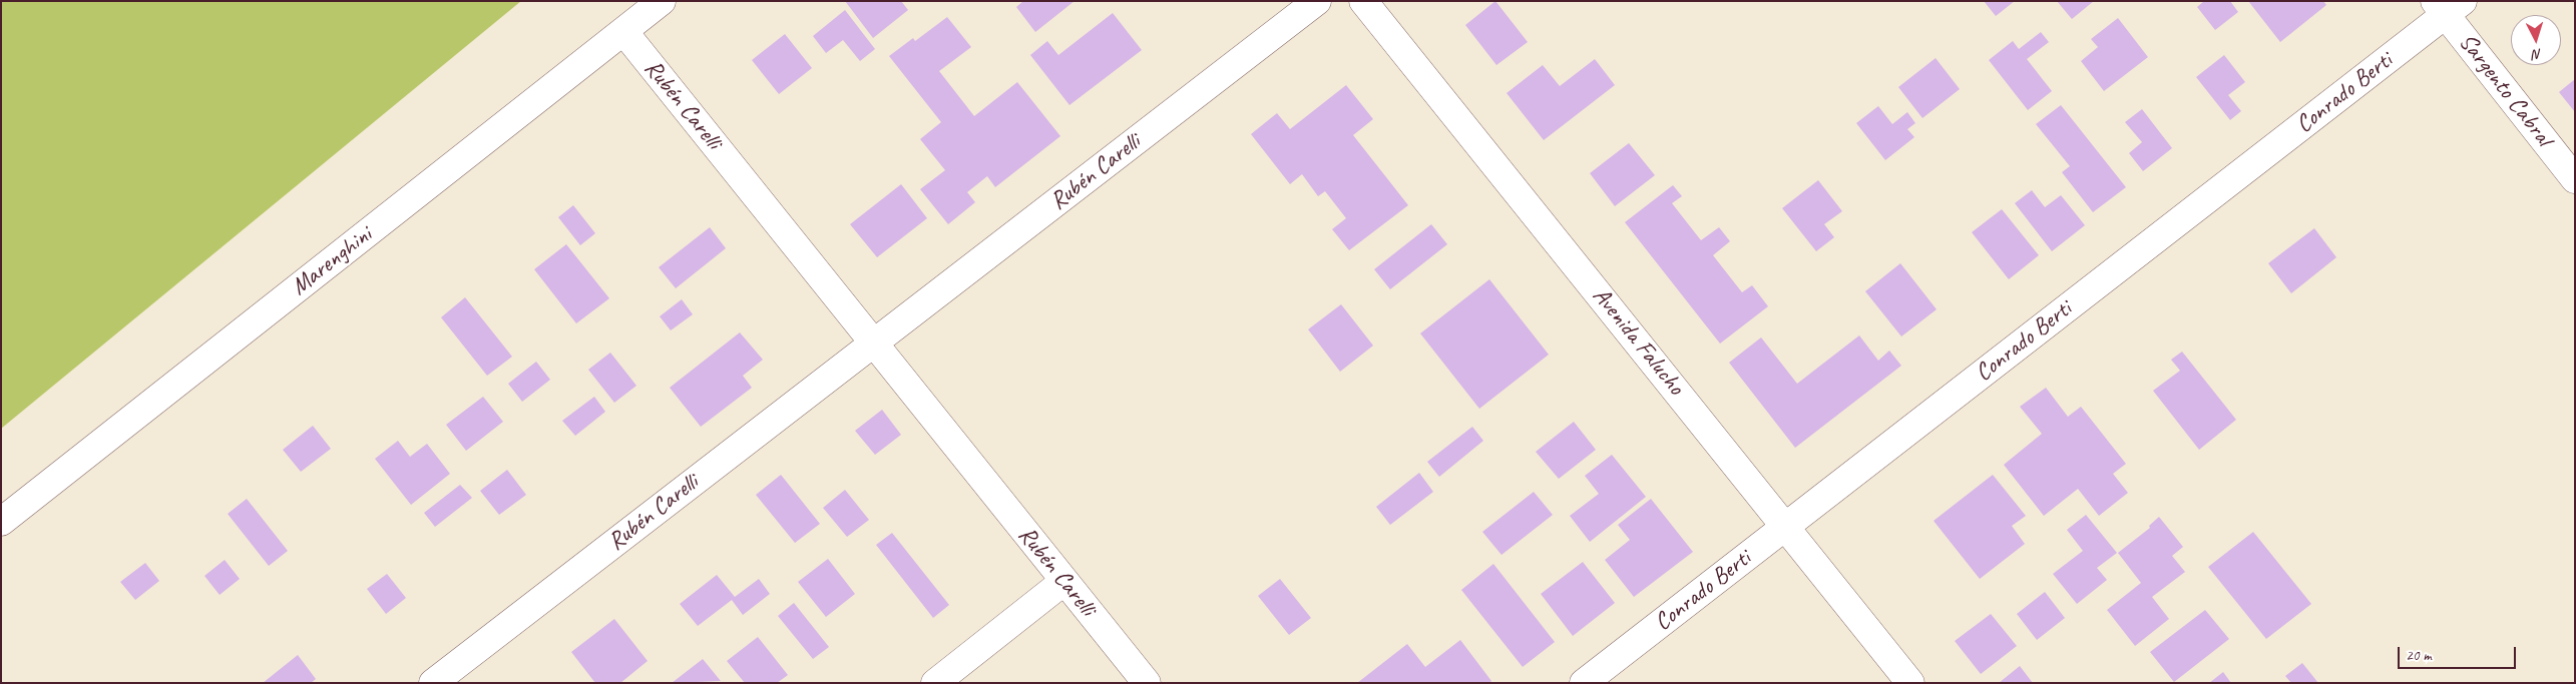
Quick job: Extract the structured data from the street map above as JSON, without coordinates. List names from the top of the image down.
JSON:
{
  "streets": {
    "street": [
      "Sargento Cabral",
      "Conrado Berti",
      "Rubén Carelli",
      "Marenghini",
      "Avenida Falucho"
    ]
  },
  "crossings": [
    ["Sargento Cabral", "Conrado Berti"],
    ["Conrado Berti", "Avenida Falucho"],
    ["Rubén Carelli", "Marenghini"]
  ],
  "scale_bar": "20 m",
  "north": "bottom"
}
